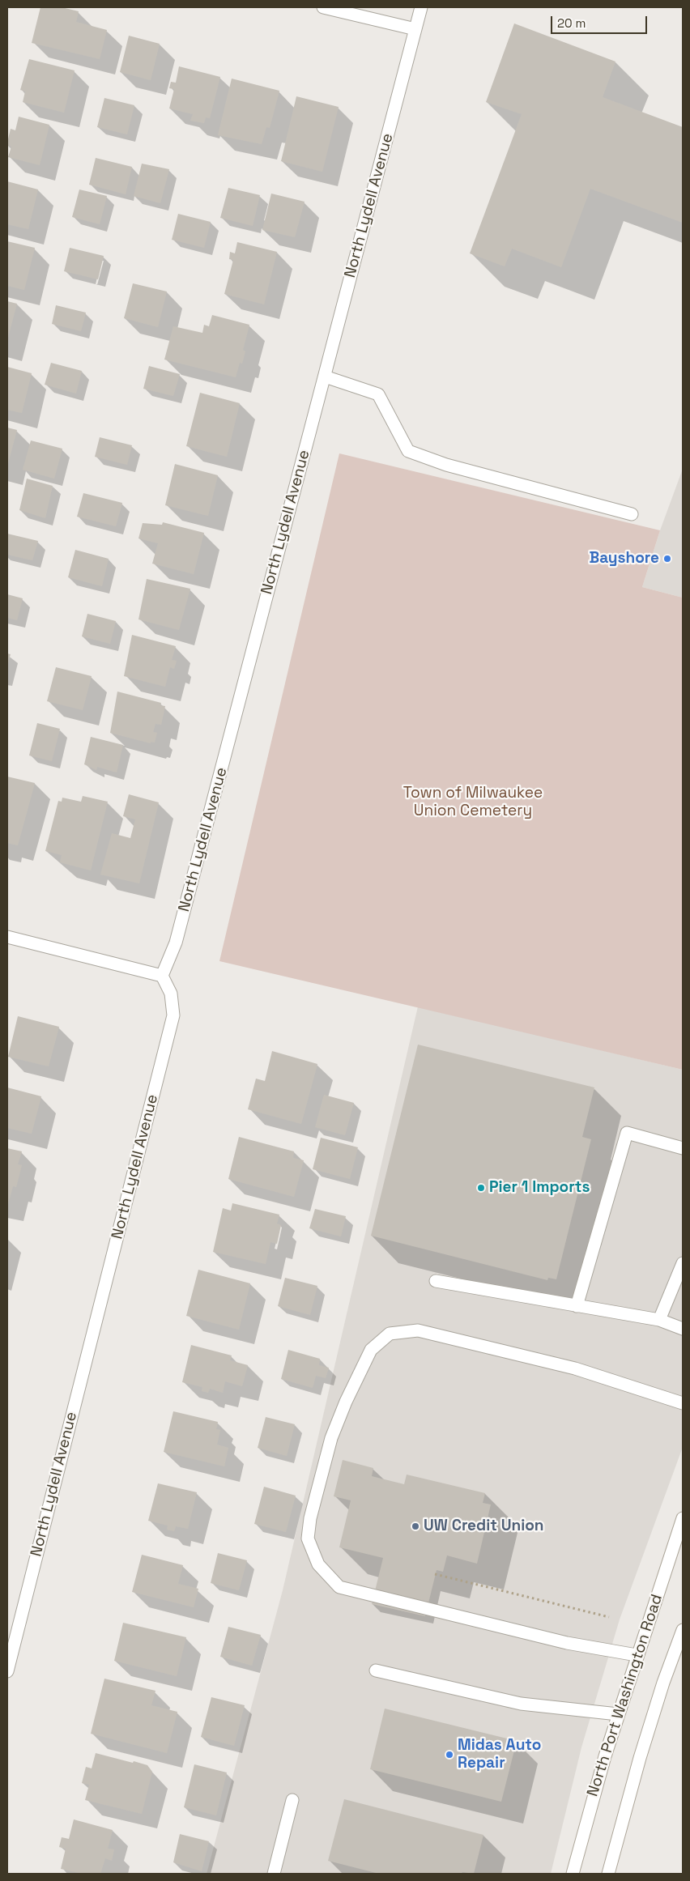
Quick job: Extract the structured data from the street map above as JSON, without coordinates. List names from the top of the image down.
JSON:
{
  "streets": {
    "street": ["North Lydell Avenue", "North Port Washington Road"]
  },
  "parks": ["Town of Milwaukee Union Cemetery"],
  "places": [
    "Bayshore",
    "Pier 1 Imports",
    "UW Credit Union",
    "Midas Auto Repair"
  ],
  "scale_bar": "20 m"
}
